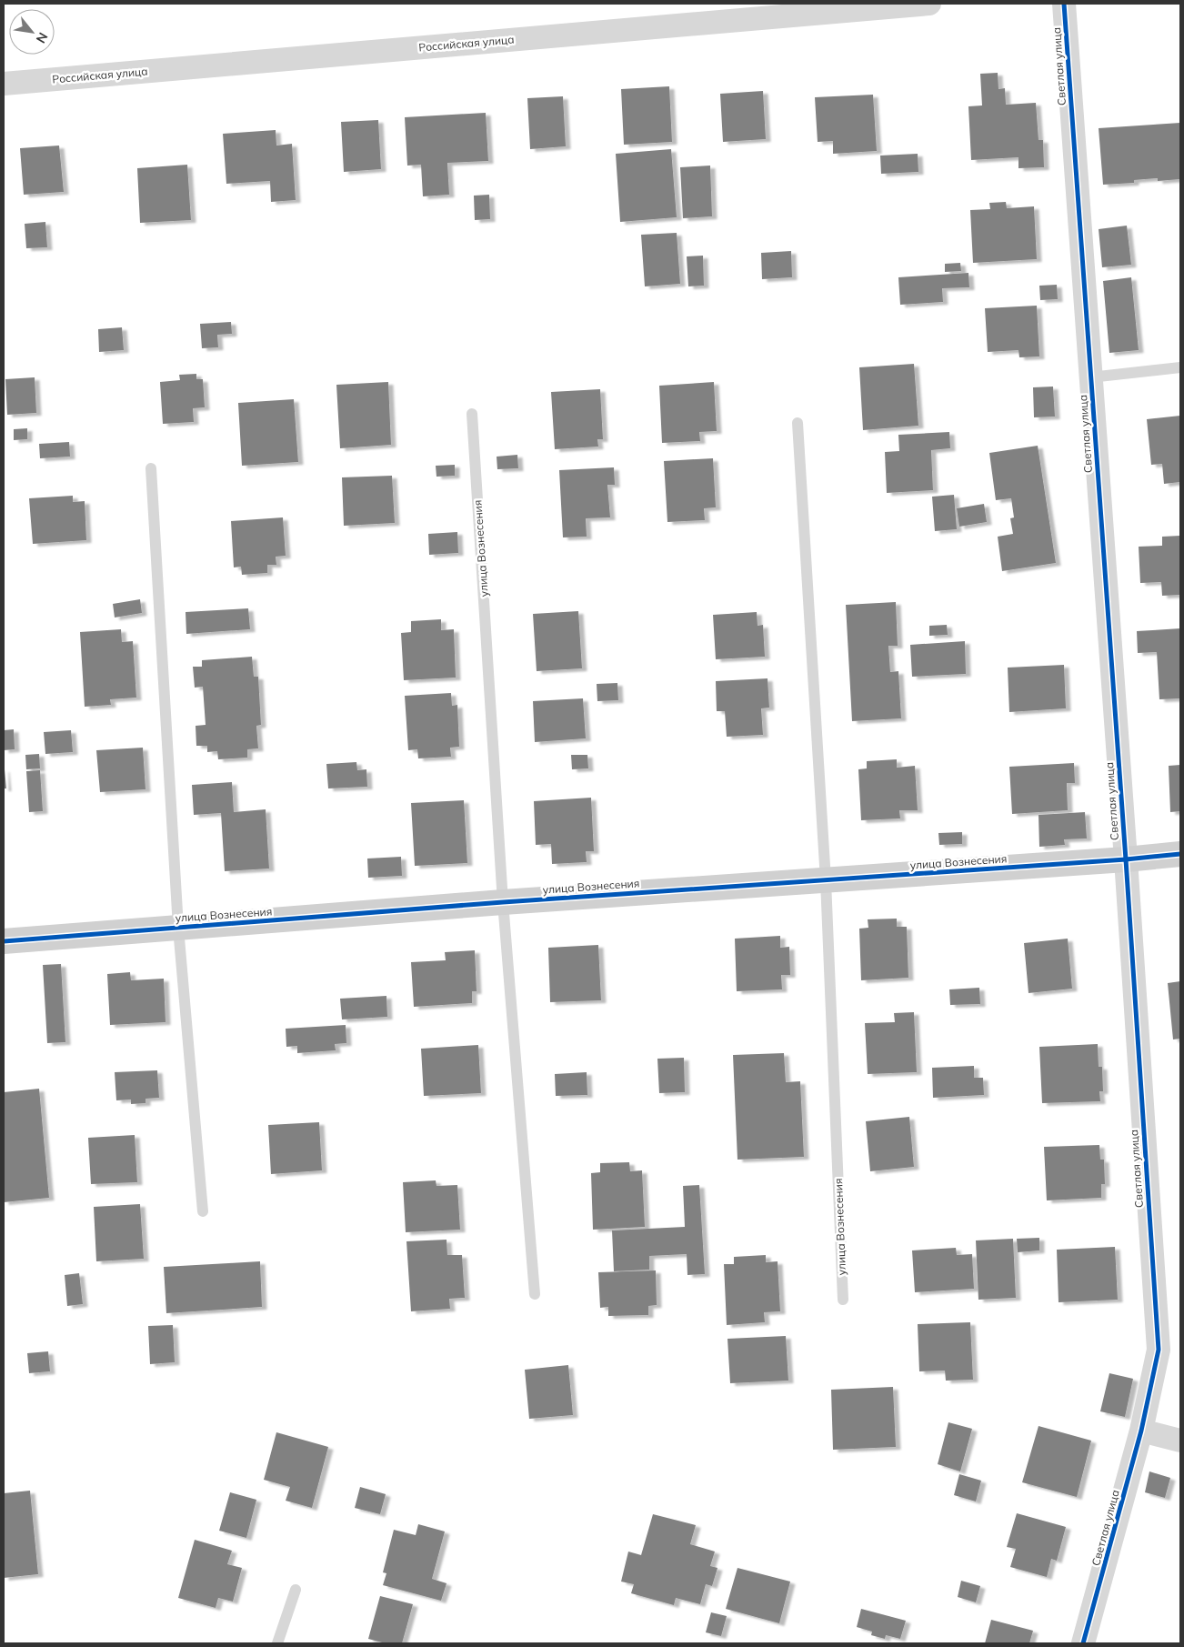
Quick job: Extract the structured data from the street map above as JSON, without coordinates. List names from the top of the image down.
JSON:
{
  "streets": {
    "street": ["Российская улица", "Светлая улица", "улица Вознесения"]
  },
  "crossings": [
    ["Светлая улица", "улица Вознесения"]
  ],
  "north": "bottom right"
}
